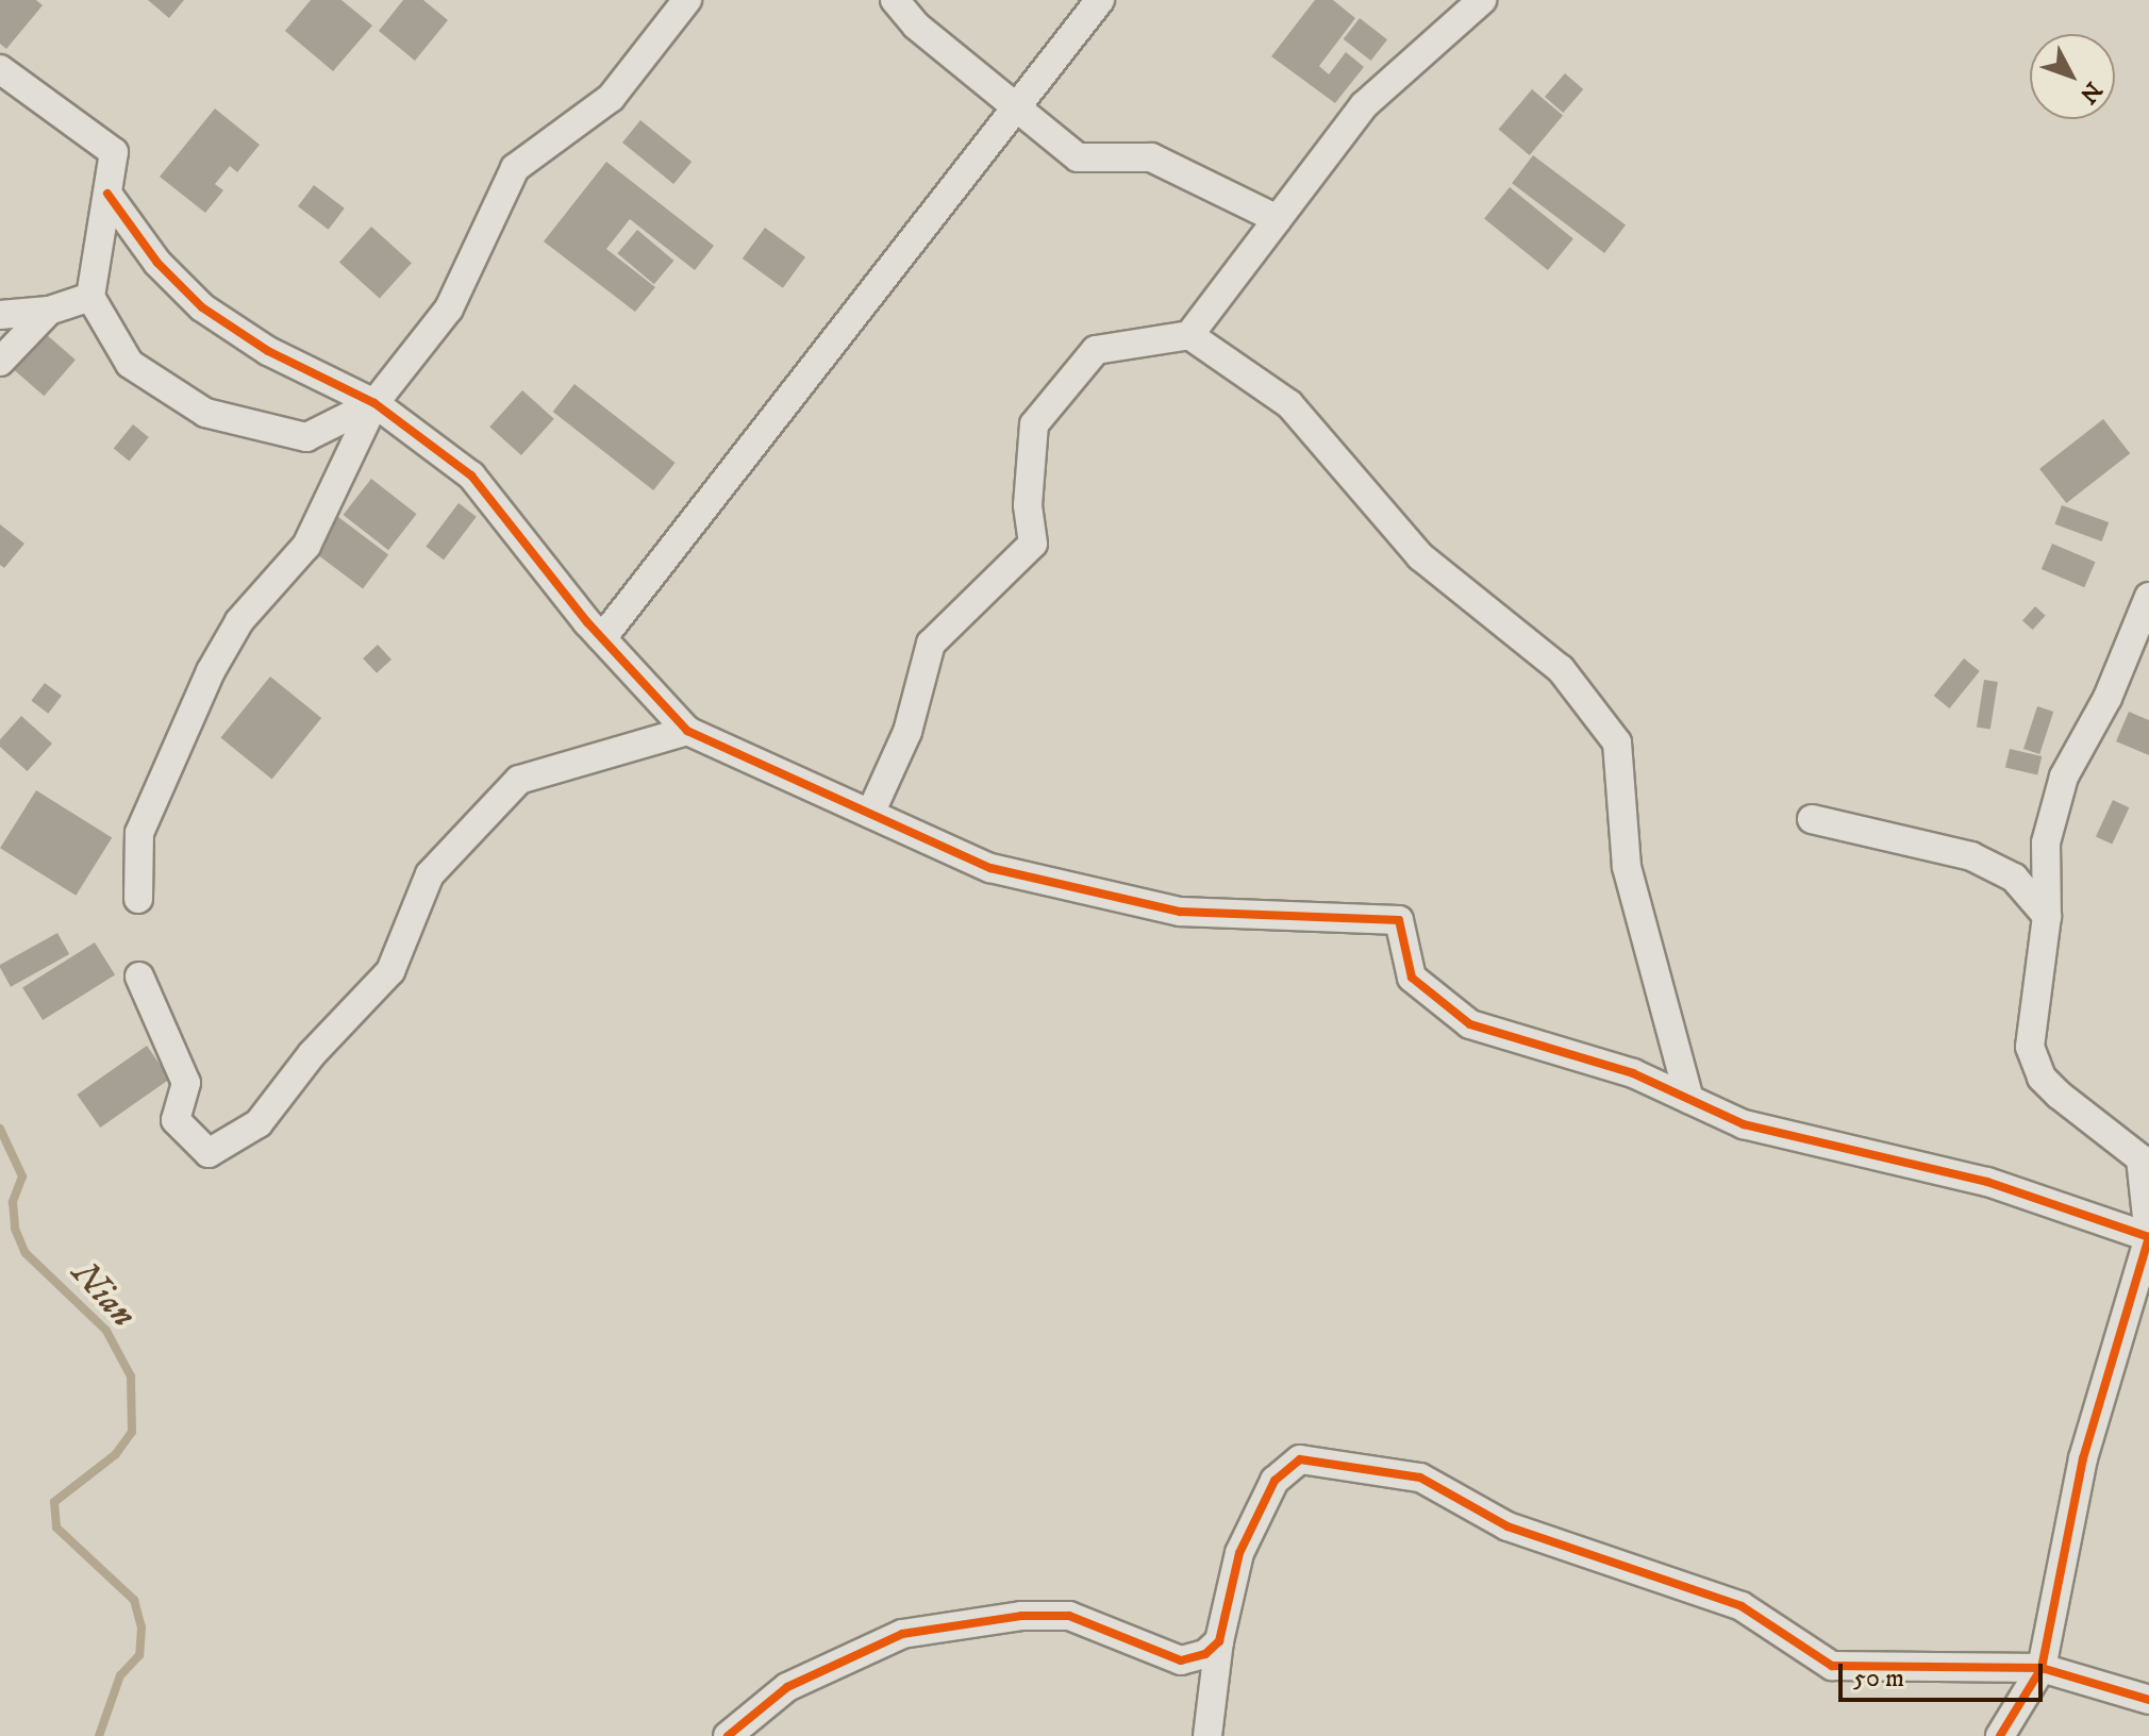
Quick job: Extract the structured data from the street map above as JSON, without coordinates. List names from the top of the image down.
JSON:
{
  "water": ["Nian"],
  "scale_bar": "50 m",
  "north": "bottom right"
}
